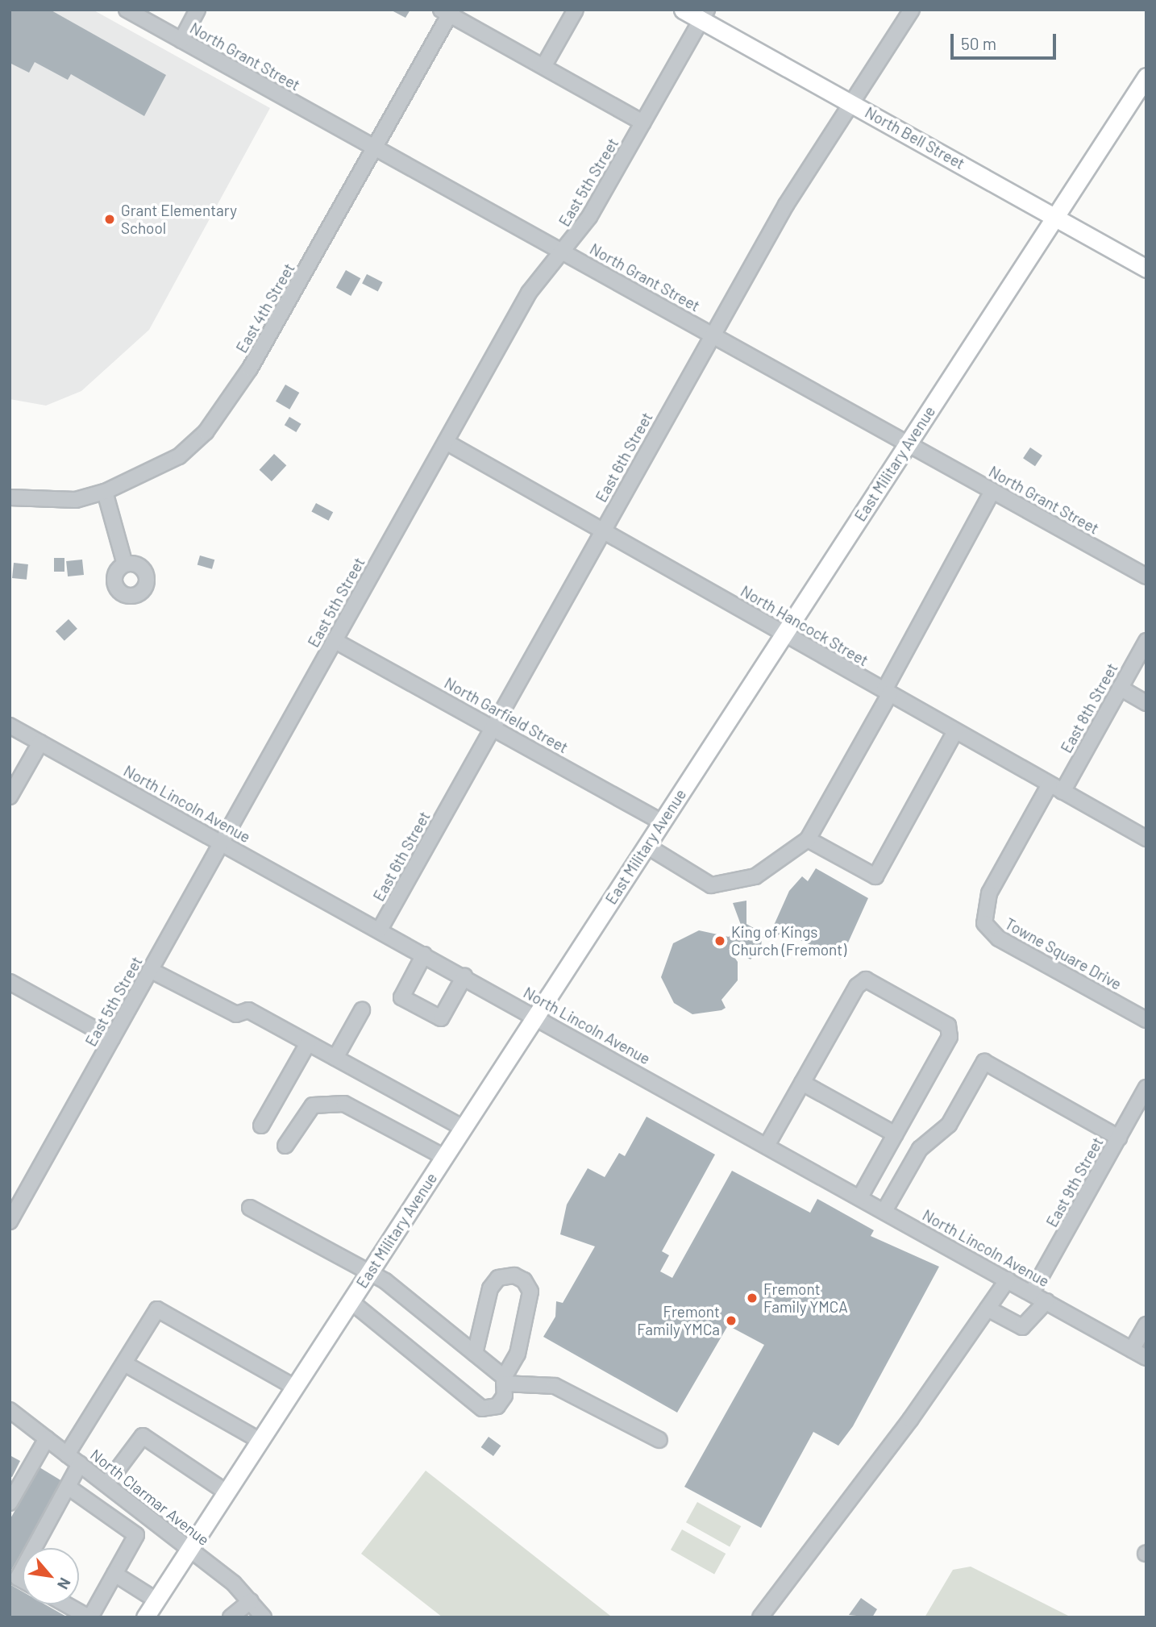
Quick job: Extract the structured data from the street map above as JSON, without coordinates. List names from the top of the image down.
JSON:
{
  "streets": {
    "main road": ["North Bell Street", "East Military Avenue"],
    "street": [
      "North Grant Street",
      "East 5th Street",
      "East 4th Street",
      "East 6th Street",
      "North Hancock Street",
      "East 8th Street",
      "North Garfield Street",
      "North Lincoln Avenue",
      "Towne Square Drive",
      "East 9th Street",
      "North Clarmar Avenue"
    ]
  },
  "crossings": [
    ["North Grant Street", "East 5th Street"],
    ["North Grant Street", "East 4th Street"],
    ["North Grant Street", "East 6th Street"],
    ["North Grant Street", "East Military Avenue"],
    ["North Bell Street", "East 5th Street"],
    ["North Bell Street", "East 6th Street"],
    ["North Bell Street", "East Military Avenue"],
    ["East 5th Street", "North Hancock Street"],
    ["East 5th Street", "North Garfield Street"],
    ["East 5th Street", "North Lincoln Avenue"],
    ["East 6th Street", "North Hancock Street"],
    ["East 6th Street", "North Garfield Street"],
    ["East 6th Street", "North Lincoln Avenue"],
    ["East Military Avenue", "North Hancock Street"],
    ["East Military Avenue", "North Garfield Street"],
    ["East Military Avenue", "North Lincoln Avenue"],
    ["East Military Avenue", "North Clarmar Avenue"],
    ["North Hancock Street", "East 8th Street"],
    ["North Hancock Street", "Towne Square Drive"],
    ["East 8th Street", "Towne Square Drive"],
    ["North Lincoln Avenue", "East 9th Street"]
  ],
  "places": [
    "Grant Elementary School",
    "King of Kings Church (Fremont)",
    "Fremont Family YMCA",
    "Fremont Family YMCa"
  ],
  "scale_bar": "50 m",
  "north": "bottom right"
}
